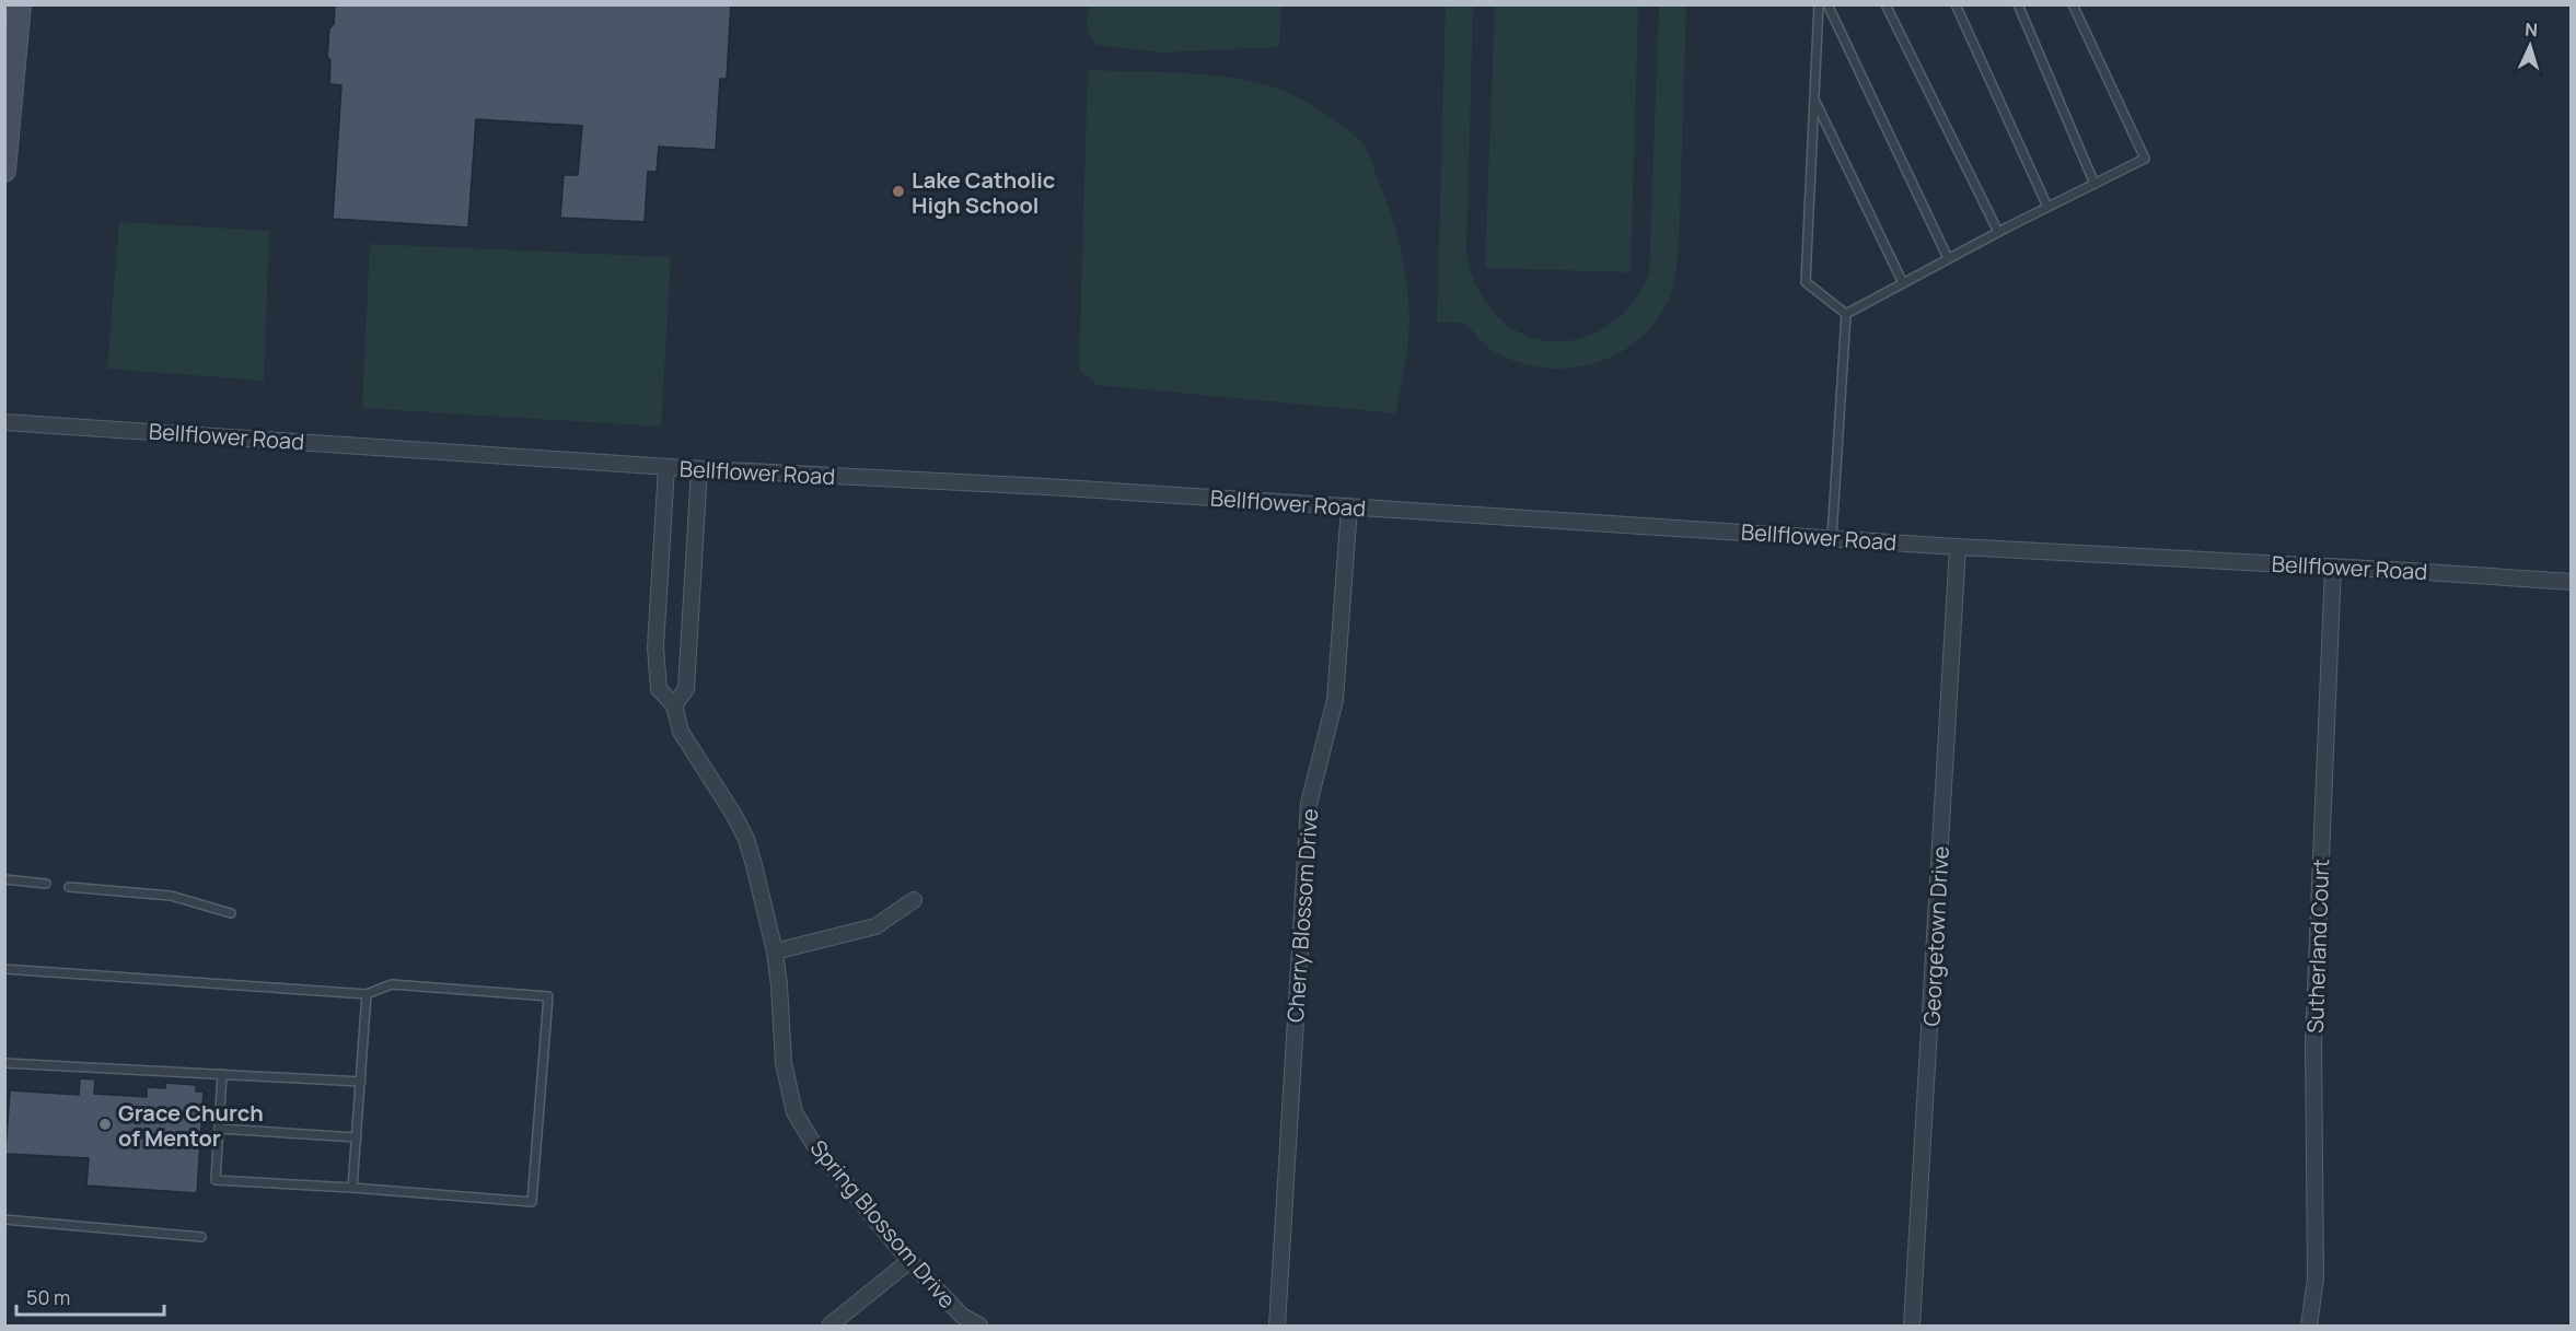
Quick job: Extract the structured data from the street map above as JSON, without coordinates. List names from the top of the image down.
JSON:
{
  "streets": {
    "street": [
      "Bellflower Road",
      "Cherry Blossom Drive",
      "Georgetown Drive",
      "Sutherland Court",
      "Spring Blossom Drive"
    ]
  },
  "crossings": [
    ["Bellflower Road", "Cherry Blossom Drive"],
    ["Bellflower Road", "Georgetown Drive"],
    ["Bellflower Road", "Sutherland Court"],
    ["Bellflower Road", "Spring Blossom Drive"]
  ],
  "places": ["Lake Catholic High School", "Grace Church of Mentor"],
  "scale_bar": "50 m",
  "north": "top"
}
